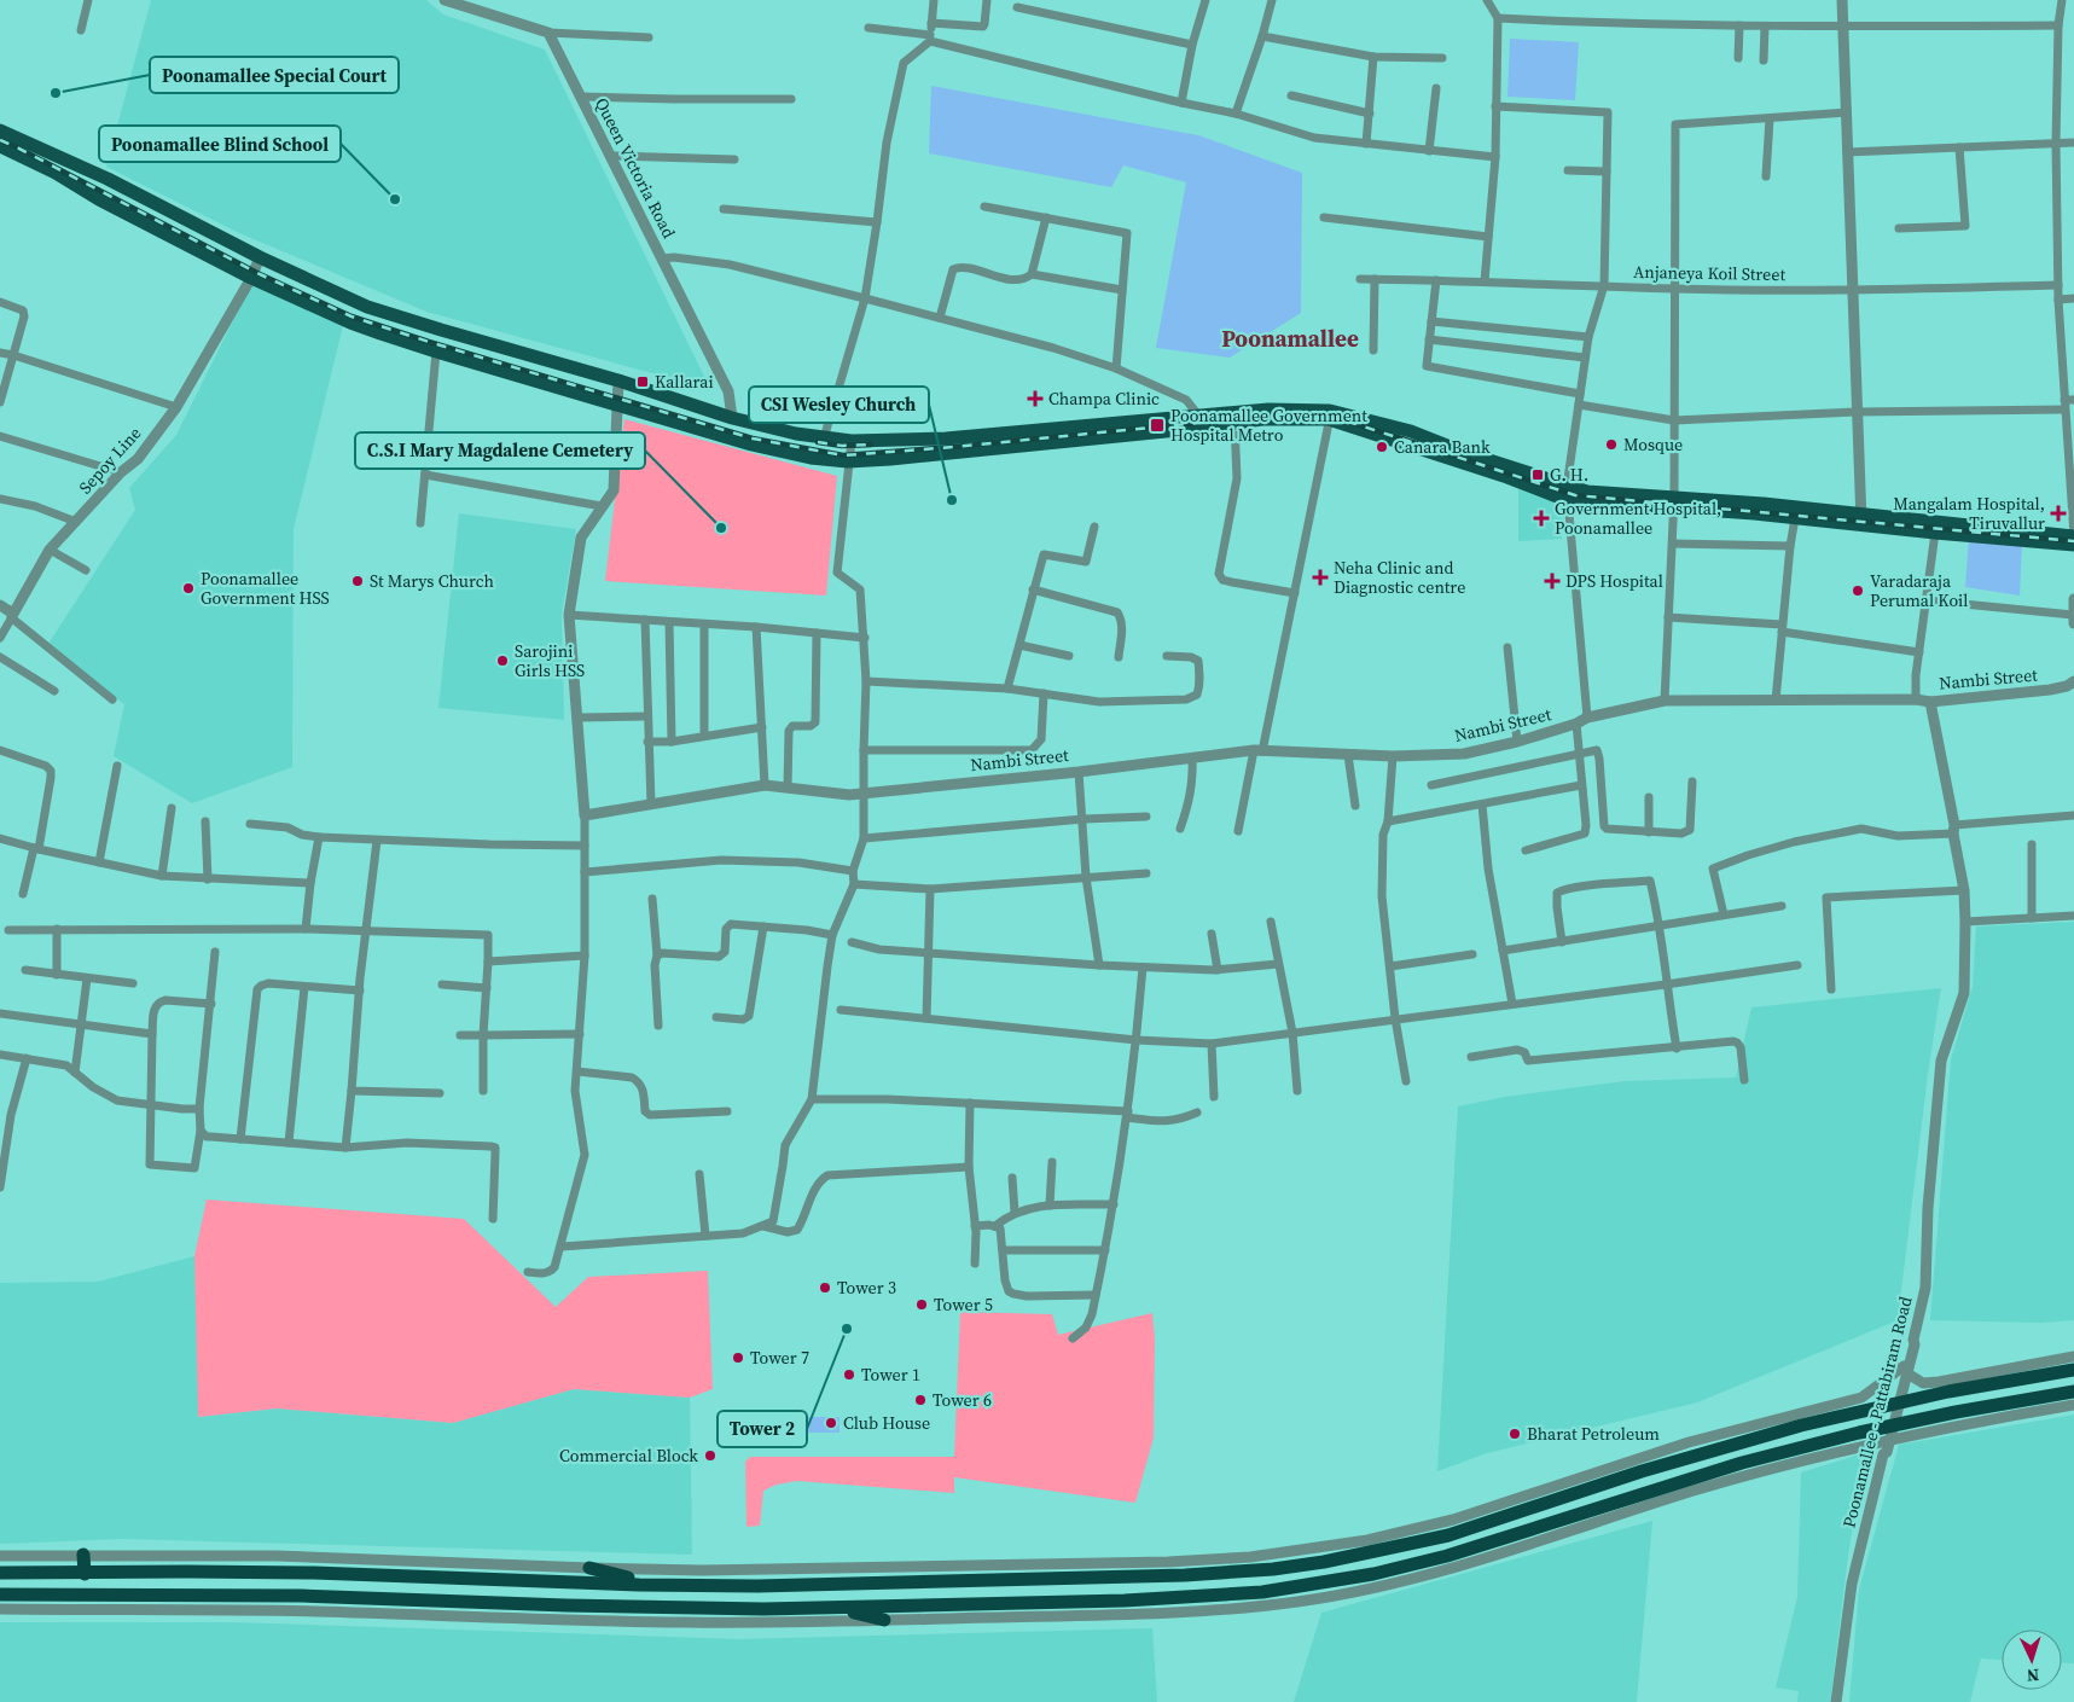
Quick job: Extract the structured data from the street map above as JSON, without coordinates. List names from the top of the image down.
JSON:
{
  "streets": {
    "street": [
      "Queen Victoria Road",
      "Anjaneya Koil Street",
      "Sepoy Line",
      "Nambi Street",
      "Poonamallee - Pattabiram Road"
    ]
  },
  "crossings": [
    ["Nambi Street", "Poonamallee - Pattabiram Road"]
  ],
  "districts": ["Poonamallee"],
  "places": {
    "other": [
      "Poonamallee Special Court",
      "Poonamallee Blind School",
      "Mosque",
      "Canara Bank",
      "CSI Wesley Church",
      "C.S.I Mary Magdalene Cemetery",
      "St Marys Church",
      "Poonamallee Government HSS",
      "Varadaraja Perumal Koil",
      "Sarojini Girls HSS",
      "Tower 3",
      "Tower 5",
      "Tower 2",
      "Tower 7",
      "Tower 1",
      "Tower 6",
      "Club House",
      "Bharat Petroleum",
      "Commercial Block"
    ],
    "transit": ["Kallarai", "Poonamallee Government Hospital Metro", "G. H."],
    "health": [
      "Champa Clinic",
      "Mangalam Hospital, Tiruvallur",
      "Government Hospital, Poonamallee",
      "Neha Clinic and Diagnostic centre",
      "DPS Hospital"
    ]
  },
  "north": "bottom"
}
